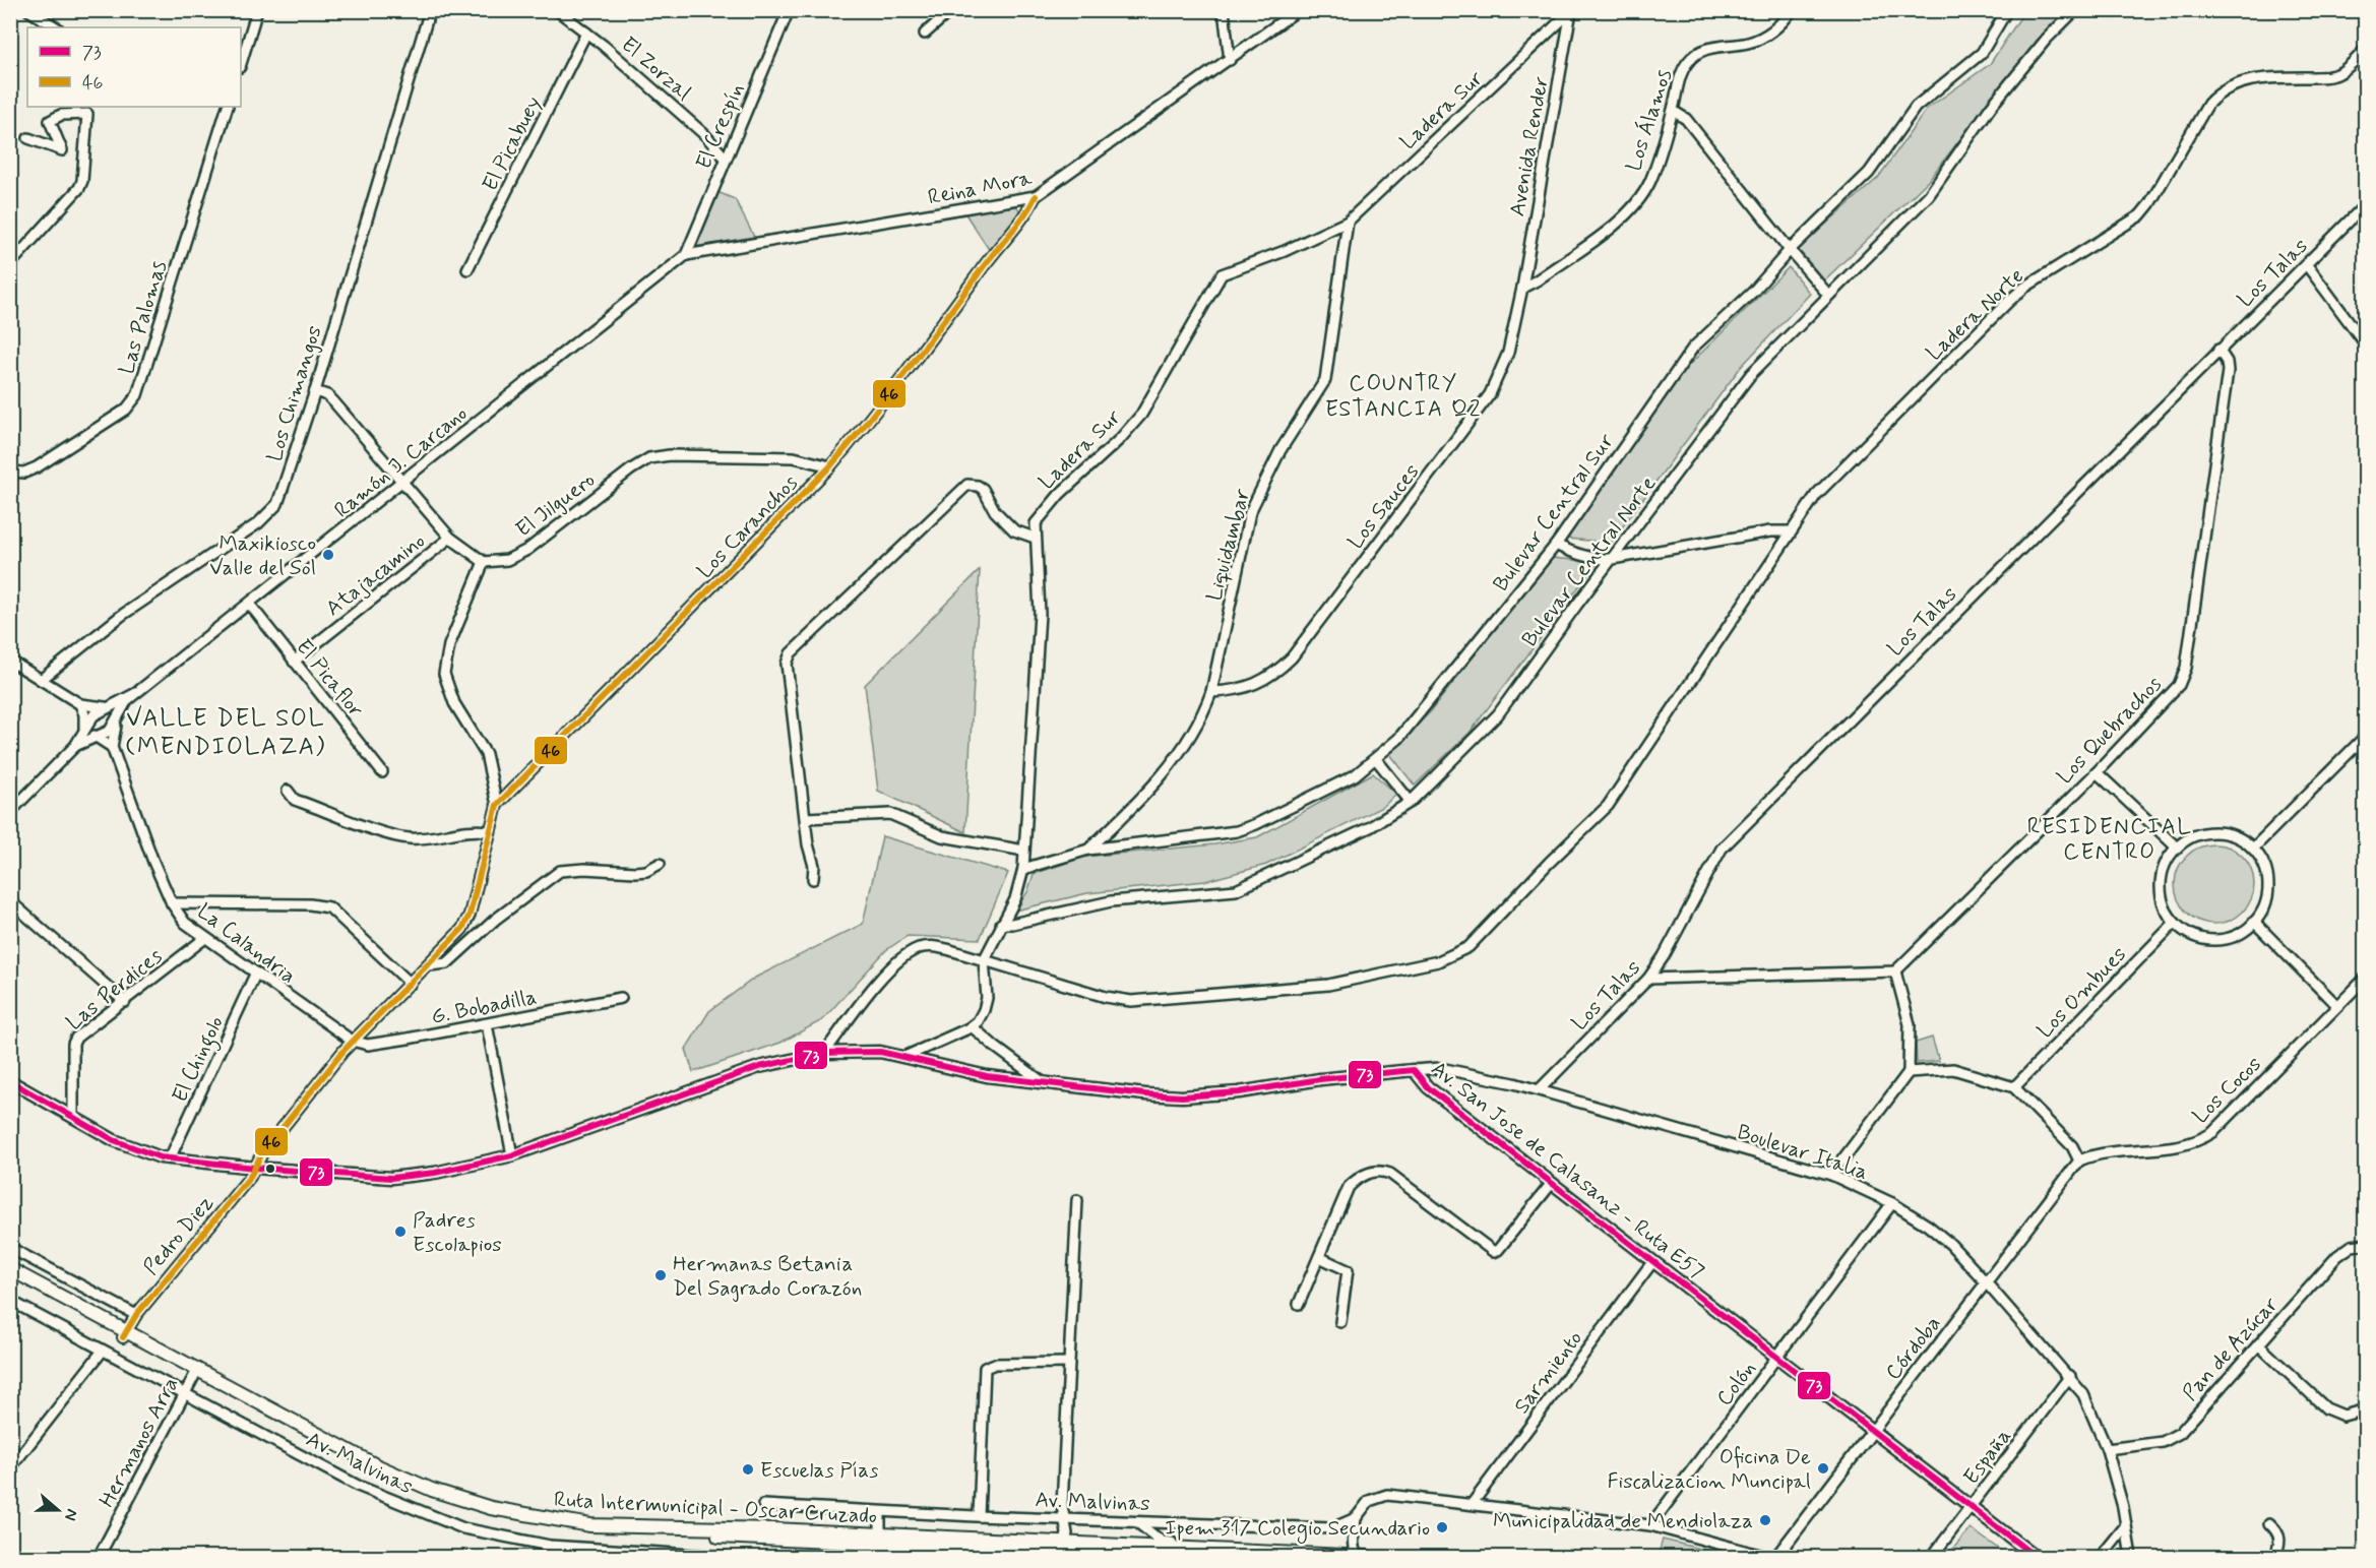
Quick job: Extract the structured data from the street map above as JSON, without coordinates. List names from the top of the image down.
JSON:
{
  "streets": {
    "main road": ["Ruta Intermunicipal - Oscar Cruzado"],
    "street": [
      "El Zorzal",
      "Ladera Sur",
      "Los Álamos",
      "El Crespín",
      "El Picabuey",
      "Avenida Render",
      "Reina Mora",
      "Los Talas",
      "Ladera Norte",
      "Las Palomas",
      "Los Chimangos",
      "Ramón J. Carcano",
      "El Jilguero",
      "Los Sauces",
      "Bulevar Central Sur",
      "Los Caranchos",
      "Liquidambar",
      "Bulevar Central Norte",
      "Atajacamino",
      "El Picaflor",
      "Los Quebrachos",
      "La Calandria",
      "Las Perdices",
      "Los Ombues",
      "G. Bobadilla",
      "El Chingolo",
      "Los Cocos",
      "Boulevar Italia",
      "Av. San Jose de Calasanz - Ruta E57",
      "Pedro Diez",
      "Córdoba",
      "Pan de Azúcar",
      "Sarmiento",
      "Colón",
      "Hermanos Arra",
      "España",
      "Av. Malvinas"
    ]
  },
  "crossings": [
    ["El Zorzal", "El Crespín"],
    ["El Zorzal", "El Picabuey"],
    ["Ladera Sur", "Avenida Render"],
    ["Ladera Sur", "Ladera Norte"],
    ["Ladera Sur", "Bulevar Central Sur"],
    ["Ladera Sur", "Liquidambar"],
    ["Ladera Sur", "Bulevar Central Norte"],
    ["Los Álamos", "Avenida Render"],
    ["Los Álamos", "Los Sauces"],
    ["El Crespín", "Reina Mora"],
    ["El Crespín", "Ramón J. Carcano"],
    ["Avenida Render", "Los Sauces"],
    ["Reina Mora", "Ramón J. Carcano"],
    ["Reina Mora", "Los Caranchos"],
    ["Los Talas", "Los Quebrachos"],
    ["Los Talas", "Boulevar Italia"],
    ["Ladera Norte", "Av. San Jose de Calasanz - Ruta E57"],
    ["Ramón J. Carcano", "El Picaflor"],
    ["Ramón J. Carcano", "La Calandria"],
    ["El Jilguero", "Los Caranchos"],
    ["Los Sauces", "Liquidambar"],
    ["Bulevar Central Sur", "Liquidambar"],
    ["Los Caranchos", "La Calandria"],
    ["Los Caranchos", "G. Bobadilla"],
    ["Los Caranchos", "Pedro Diez"],
    ["Atajacamino", "El Picaflor"],
    ["La Calandria", "Las Perdices"],
    ["La Calandria", "G. Bobadilla"],
    ["La Calandria", "El Chingolo"],
    ["La Calandria", "Pedro Diez"],
    ["Las Perdices", "Av. San Jose de Calasanz - Ruta E57"],
    ["G. Bobadilla", "Pedro Diez"],
    ["El Chingolo", "Av. San Jose de Calasanz - Ruta E57"],
    ["Los Cocos", "Córdoba"],
    ["Boulevar Italia", "Av. San Jose de Calasanz - Ruta E57"],
    ["Boulevar Italia", "Córdoba"],
    ["Boulevar Italia", "Pan de Azúcar"],
    ["Boulevar Italia", "Colón"],
    ["Boulevar Italia", "España"],
    ["Av. San Jose de Calasanz - Ruta E57", "Pedro Diez"],
    ["Av. San Jose de Calasanz - Ruta E57", "Córdoba"],
    ["Av. San Jose de Calasanz - Ruta E57", "Sarmiento"],
    ["Av. San Jose de Calasanz - Ruta E57", "Colón"],
    ["Av. San Jose de Calasanz - Ruta E57", "España"],
    ["Pedro Diez", "Ruta Intermunicipal - Oscar Cruzado"],
    ["Sarmiento", "Av. Malvinas"],
    ["Colón", "Av. Malvinas"],
    ["Hermanos Arra", "Av. Malvinas"],
    ["Hermanos Arra", "Ruta Intermunicipal - Oscar Cruzado"]
  ],
  "districts": ["COUNTRY ESTANCIA Q2", "VALLE DEL SOL (MENDIOLAZA)", "RESIDENCIAL CENTRO"],
  "places": [
    "Maxikiosco Valle del Sol",
    "Padres Escolapios",
    "Hermanas Betania Del Sagrado Corazón",
    "Oficina De Fiscalizacion Muncipal",
    "Escuelas Pías",
    "Municipalidad de Mendiolaza",
    "Ipem 317 Colegio Secundario"
  ],
  "lines": ["transit line 46", "transit line 73"],
  "legend": ["73", "46"],
  "north": "right"
}
